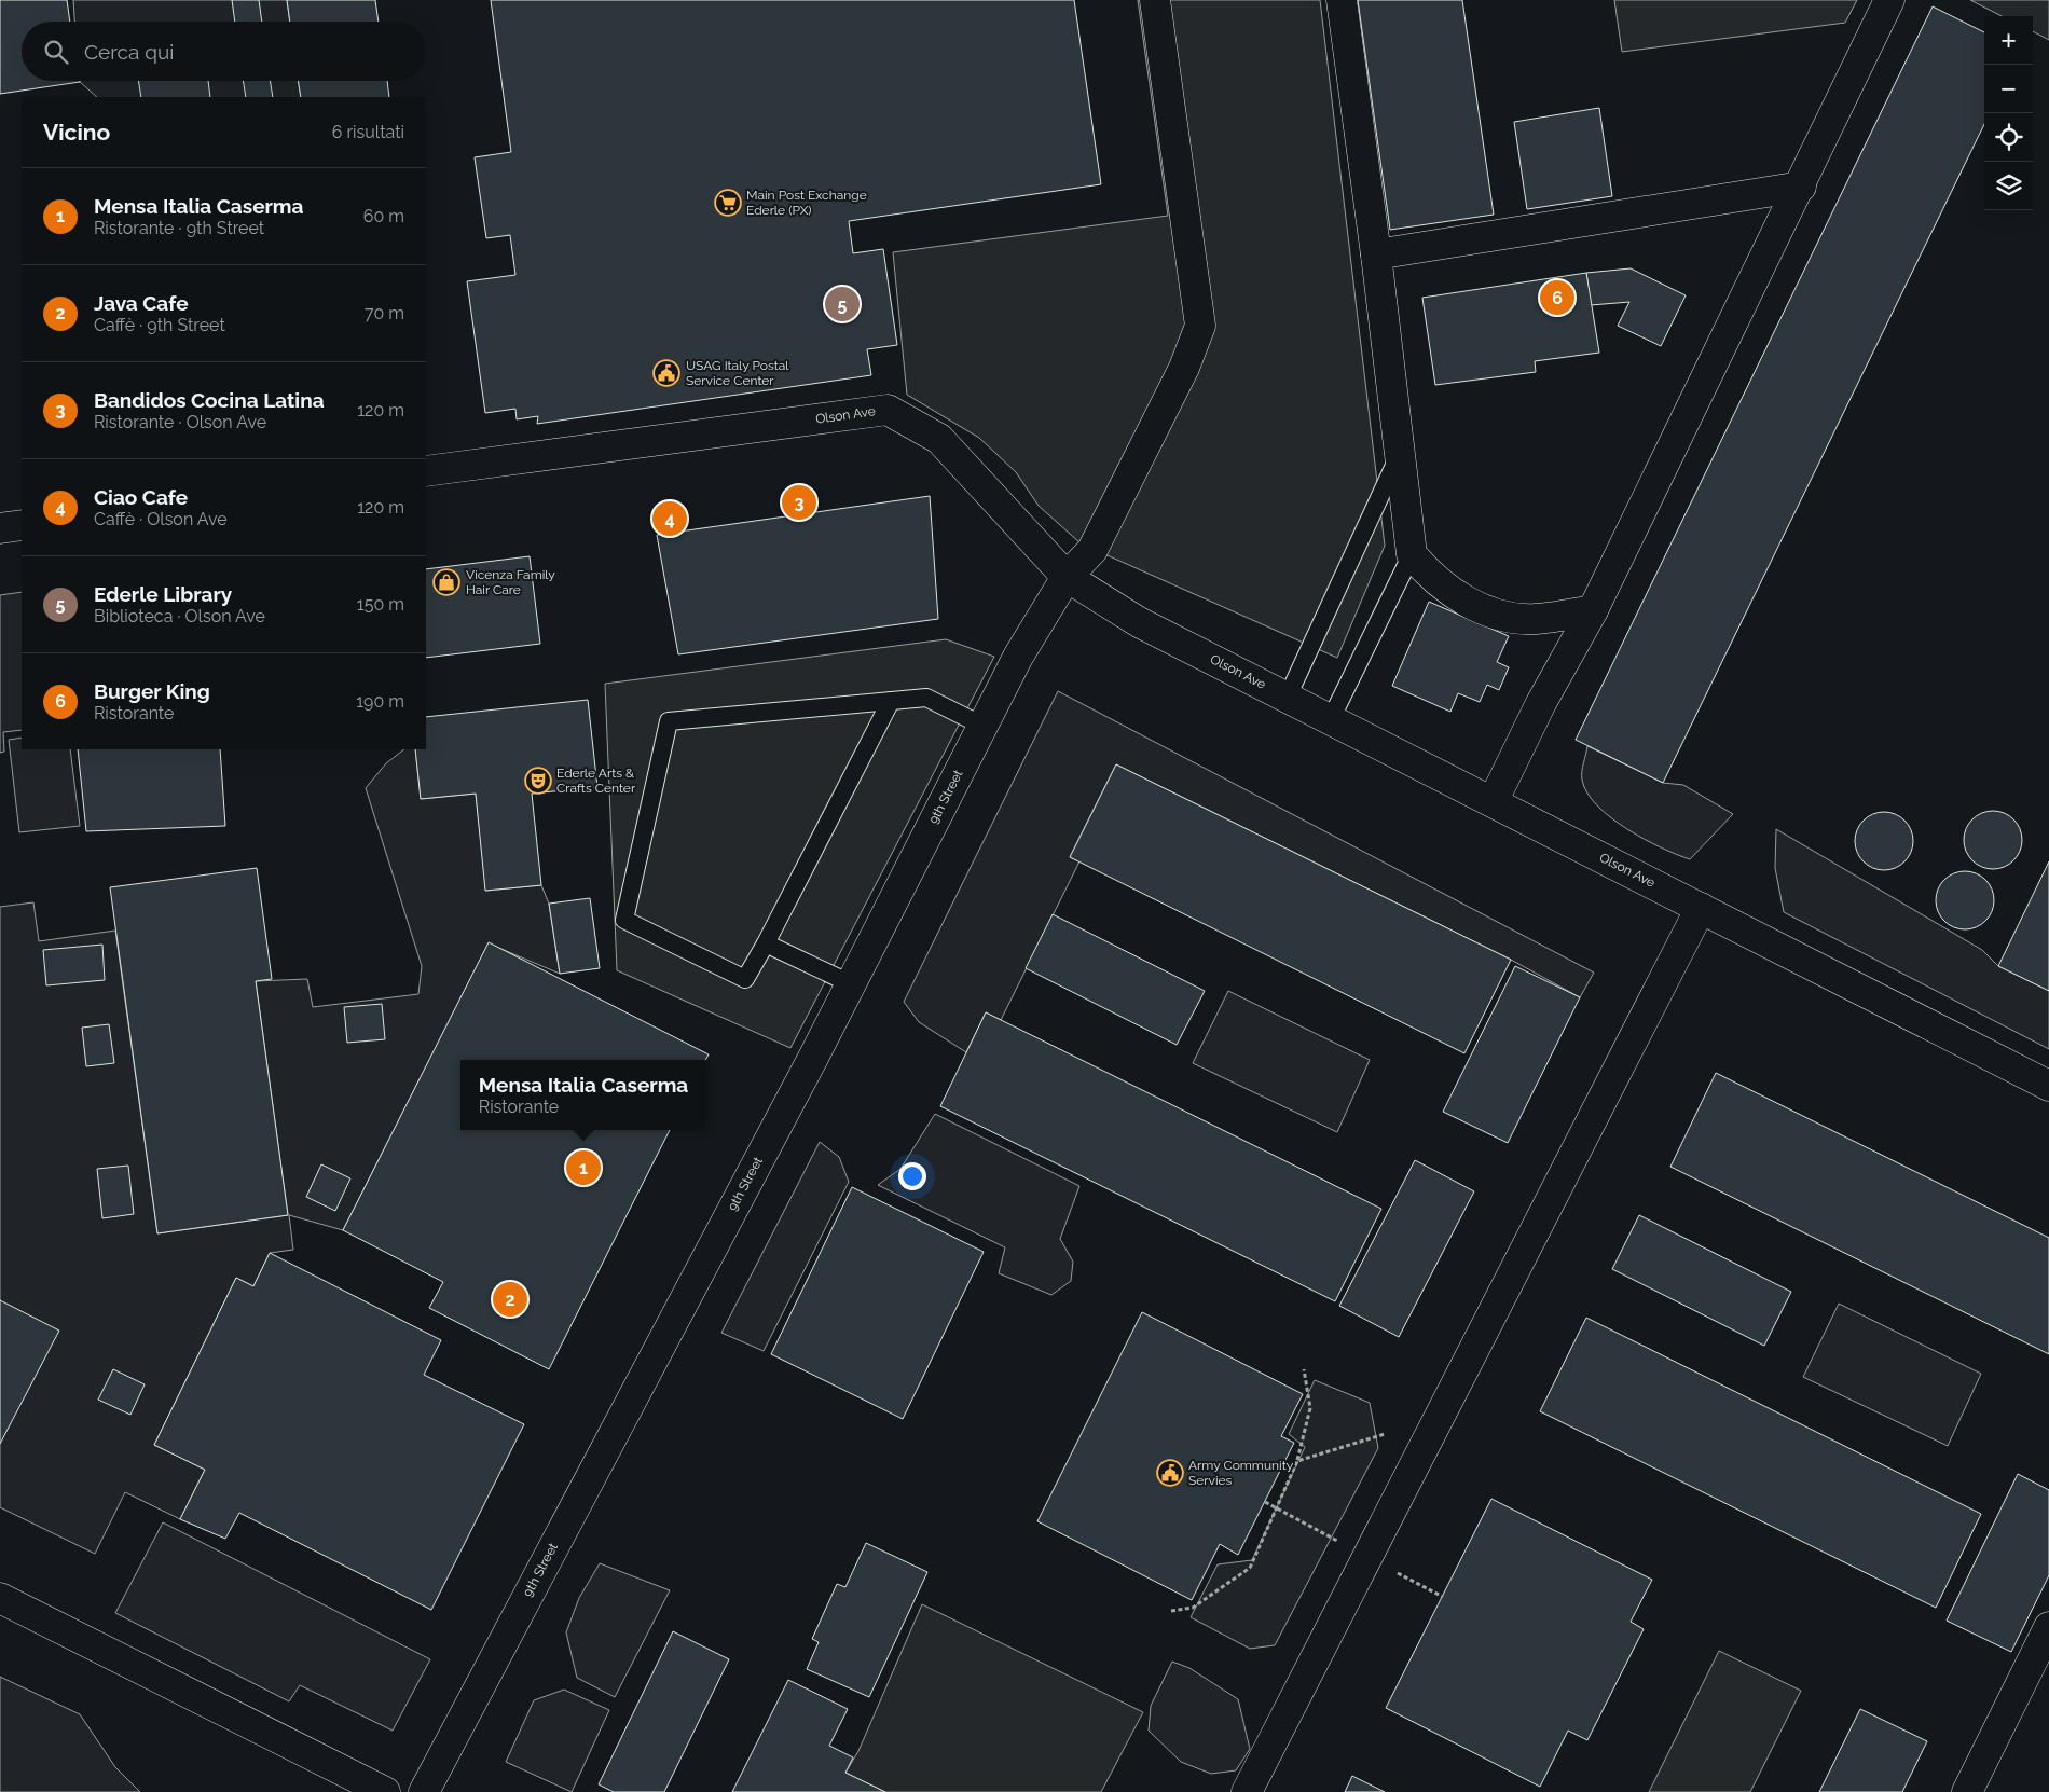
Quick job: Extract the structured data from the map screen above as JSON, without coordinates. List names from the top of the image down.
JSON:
{
  "streets": {
    "street": ["Olson Ave", "9th Street"]
  },
  "crossings": [
    ["Olson Ave", "9th Street"]
  ],
  "places": {
    "supermarket": ["Main Post Exchange Ederle (PX)"],
    "public building": ["USAG Italy Postal Service Center", "Army Community Servies"],
    "shop": ["Vicenza Family Hair Care"],
    "theatre": ["Ederle Arts & Crafts Center"]
  },
  "page": {
    "map_buttons": ["+", "−"],
    "search": "Cerca qui",
    "heading": ["Vicino", "6 risultati"],
    "list": [
      {
        "mark": "1",
        "name": "Mensa Italia Caserma",
        "note": "Ristorante · 9th Street",
        "value": "60 m"
      },
      {
        "mark": "2",
        "name": "Java Cafe",
        "note": "Caffè · 9th Street",
        "value": "70 m"
      },
      {
        "mark": "3",
        "name": "Bandidos Cocina Latina",
        "note": "Ristorante · Olson Ave",
        "value": "120 m"
      },
      {
        "mark": "4",
        "name": "Ciao Cafe",
        "note": "Caffè · Olson Ave",
        "value": "120 m"
      },
      {
        "mark": "5",
        "name": "Ederle Library",
        "note": "Biblioteca · Olson Ave",
        "value": "150 m"
      },
      {
        "mark": "6",
        "name": "Burger King",
        "note": "Ristorante",
        "value": "190 m"
      }
    ],
    "pins": [
      "6",
      "5",
      "3",
      "4",
      "1",
      "2"
    ],
    "popup": ["Mensa Italia Caserma", "Ristorante"]
  }
}
